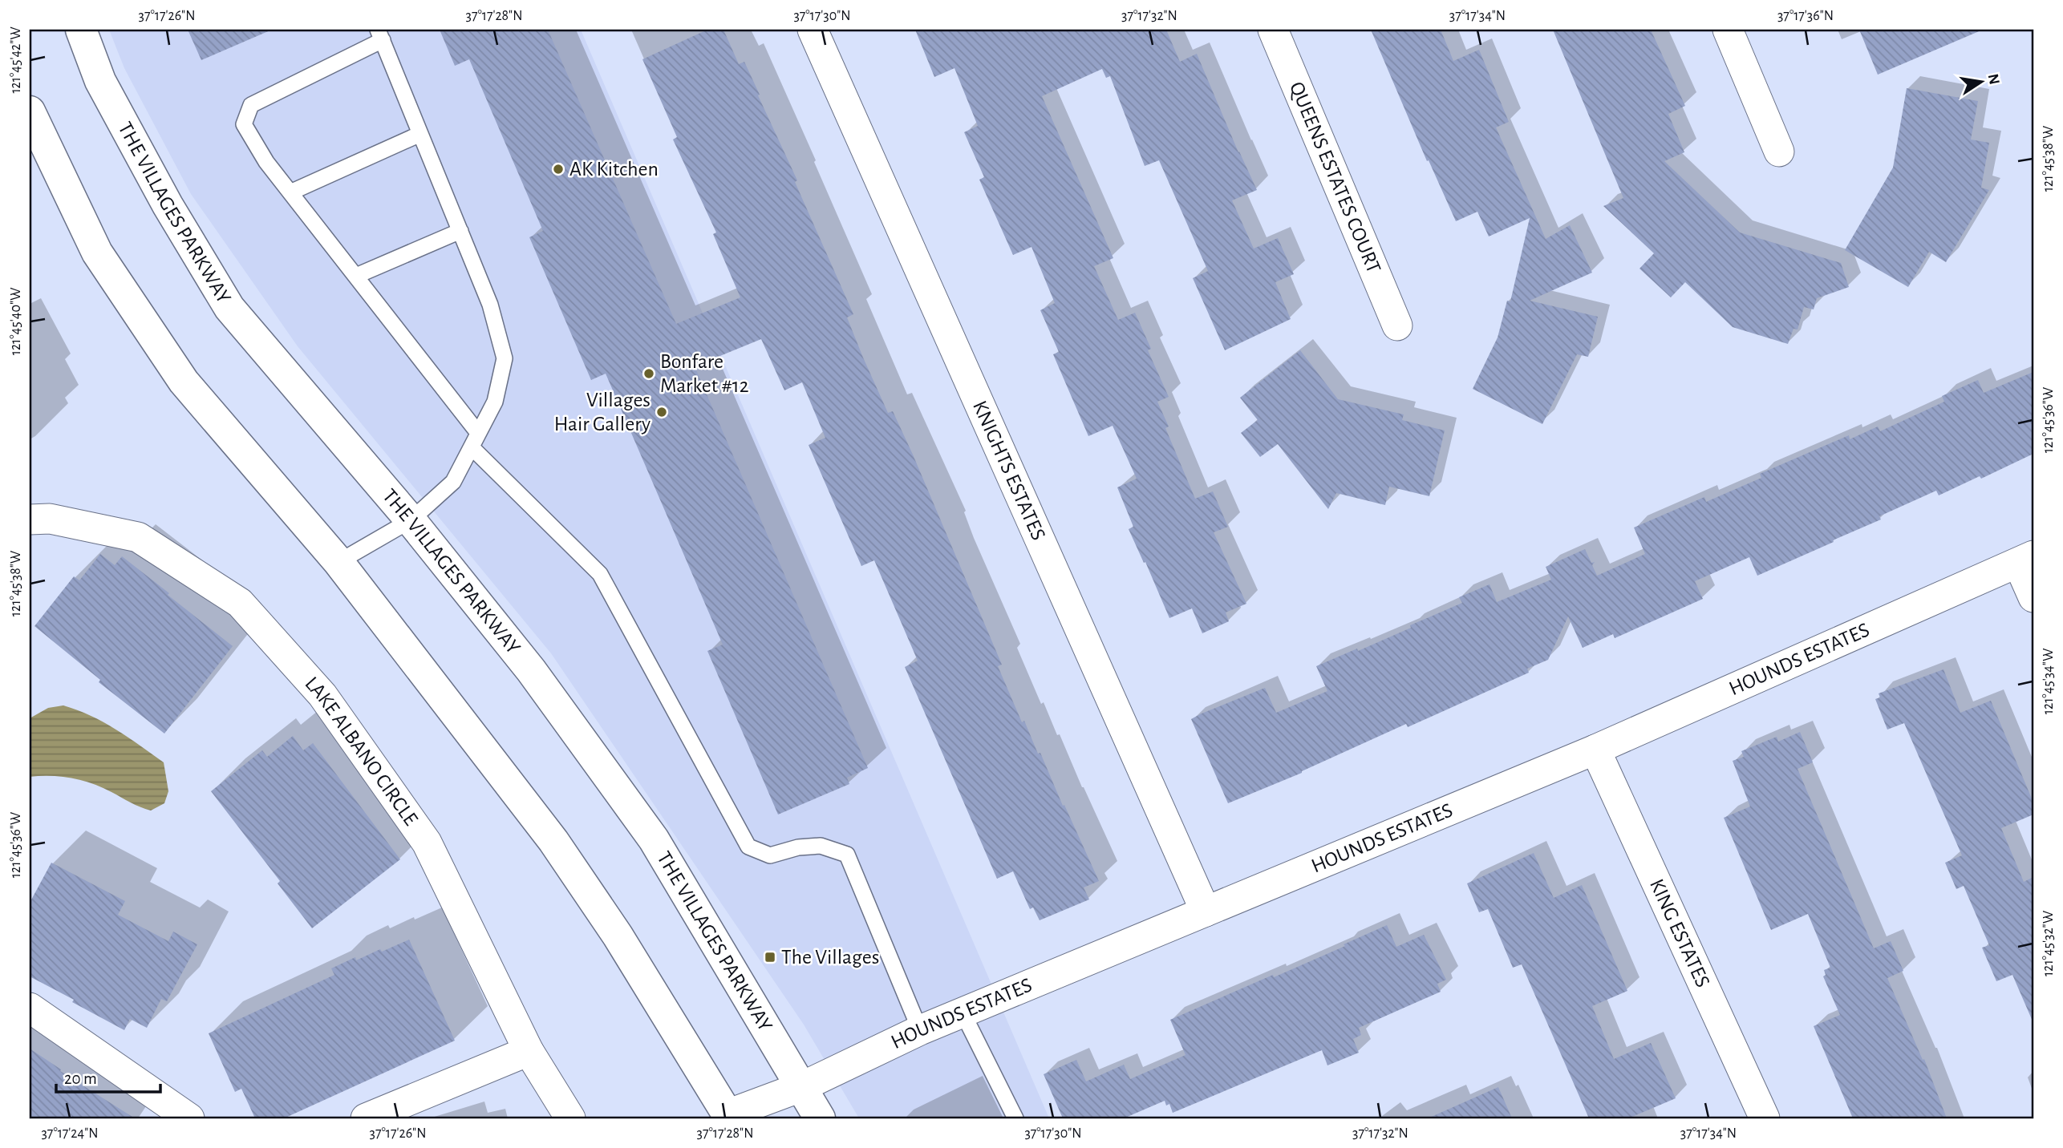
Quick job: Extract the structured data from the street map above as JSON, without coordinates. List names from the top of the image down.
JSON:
{
  "streets": {
    "street": [
      "QUEENS ESTATES COURT",
      "THE VILLAGES PARKWAY",
      "KNIGHTS ESTATES",
      "HOUNDS ESTATES",
      "LAKE ALBANO CIRCLE",
      "KING ESTATES"
    ]
  },
  "crossings": [
    ["THE VILLAGES PARKWAY", "HOUNDS ESTATES"],
    ["KNIGHTS ESTATES", "HOUNDS ESTATES"],
    ["HOUNDS ESTATES", "KING ESTATES"]
  ],
  "places": {
    "other": ["AK Kitchen", "Bonfare Market #12", "Villages Hair Gallery"],
    "transit": ["The Villages"]
  },
  "scale_bar": "20 m",
  "north": "right",
  "coordinates": [
    "37°17'26\"N",
    "37°17'28\"N",
    "37°17'30\"N",
    "37°17'32\"N",
    "37°17'34\"N",
    "37°17'36\"N",
    "121°45'42\"W",
    "121°45'38\"W",
    "121°45'40\"W",
    "121°45'36\"W",
    "121°45'34\"W",
    "121°45'32\"W",
    "37°17'24\"N"
  ]
}
